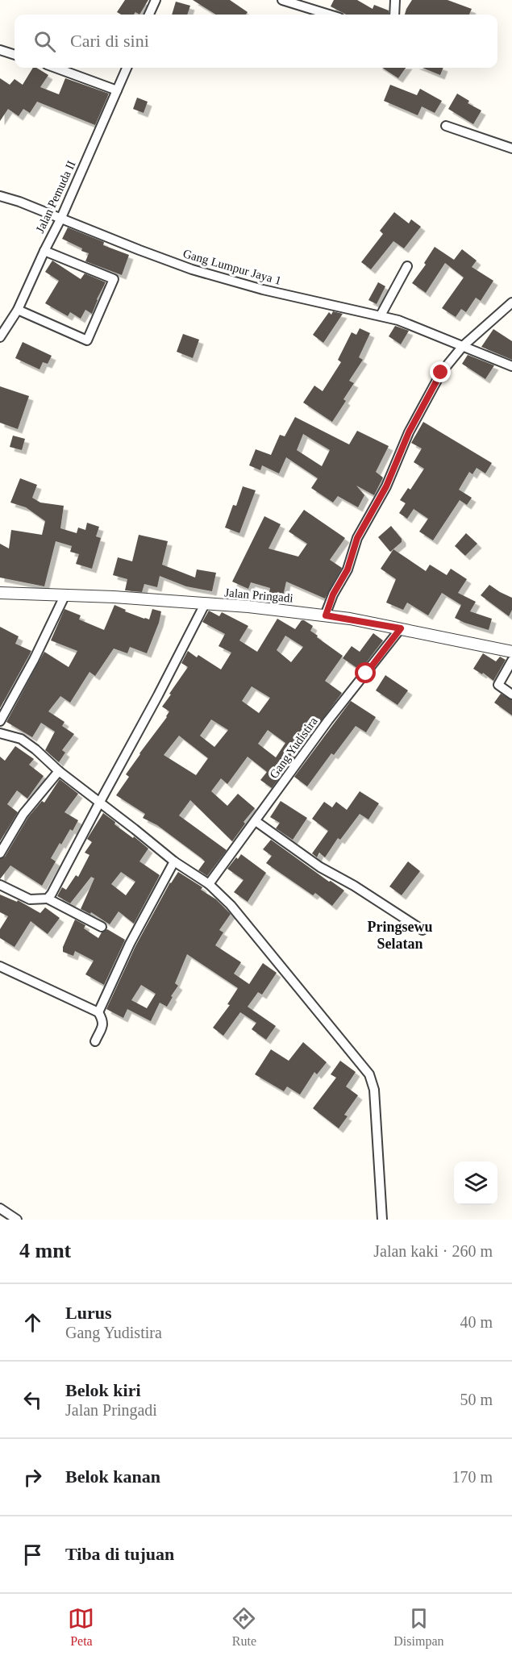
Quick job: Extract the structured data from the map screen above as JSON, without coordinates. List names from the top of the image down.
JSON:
{
  "streets": {
    "street": [
      "Jalan Pemuda II",
      "Gang Lumpur Jaya 1",
      "Jalan Pringadi",
      "Gang Yudistira"
    ]
  },
  "crossings": [
    ["Jalan Pemuda II", "Gang Lumpur Jaya 1"],
    ["Jalan Pringadi", "Gang Yudistira"]
  ],
  "districts": ["Pringsewu Selatan"],
  "page": {
    "search": "Cari di sini",
    "heading": ["4 mnt", "Jalan kaki · 260 m"],
    "list": [
      ["Lurus", "Gang Yudistira", "40 m"],
      ["Belok kiri", "Jalan Pringadi", "50 m"],
      ["Belok kanan", "170 m"],
      "Tiba di tujuan"
    ],
    "nav": ["Peta", "Rute", "Disimpan"]
  }
}
